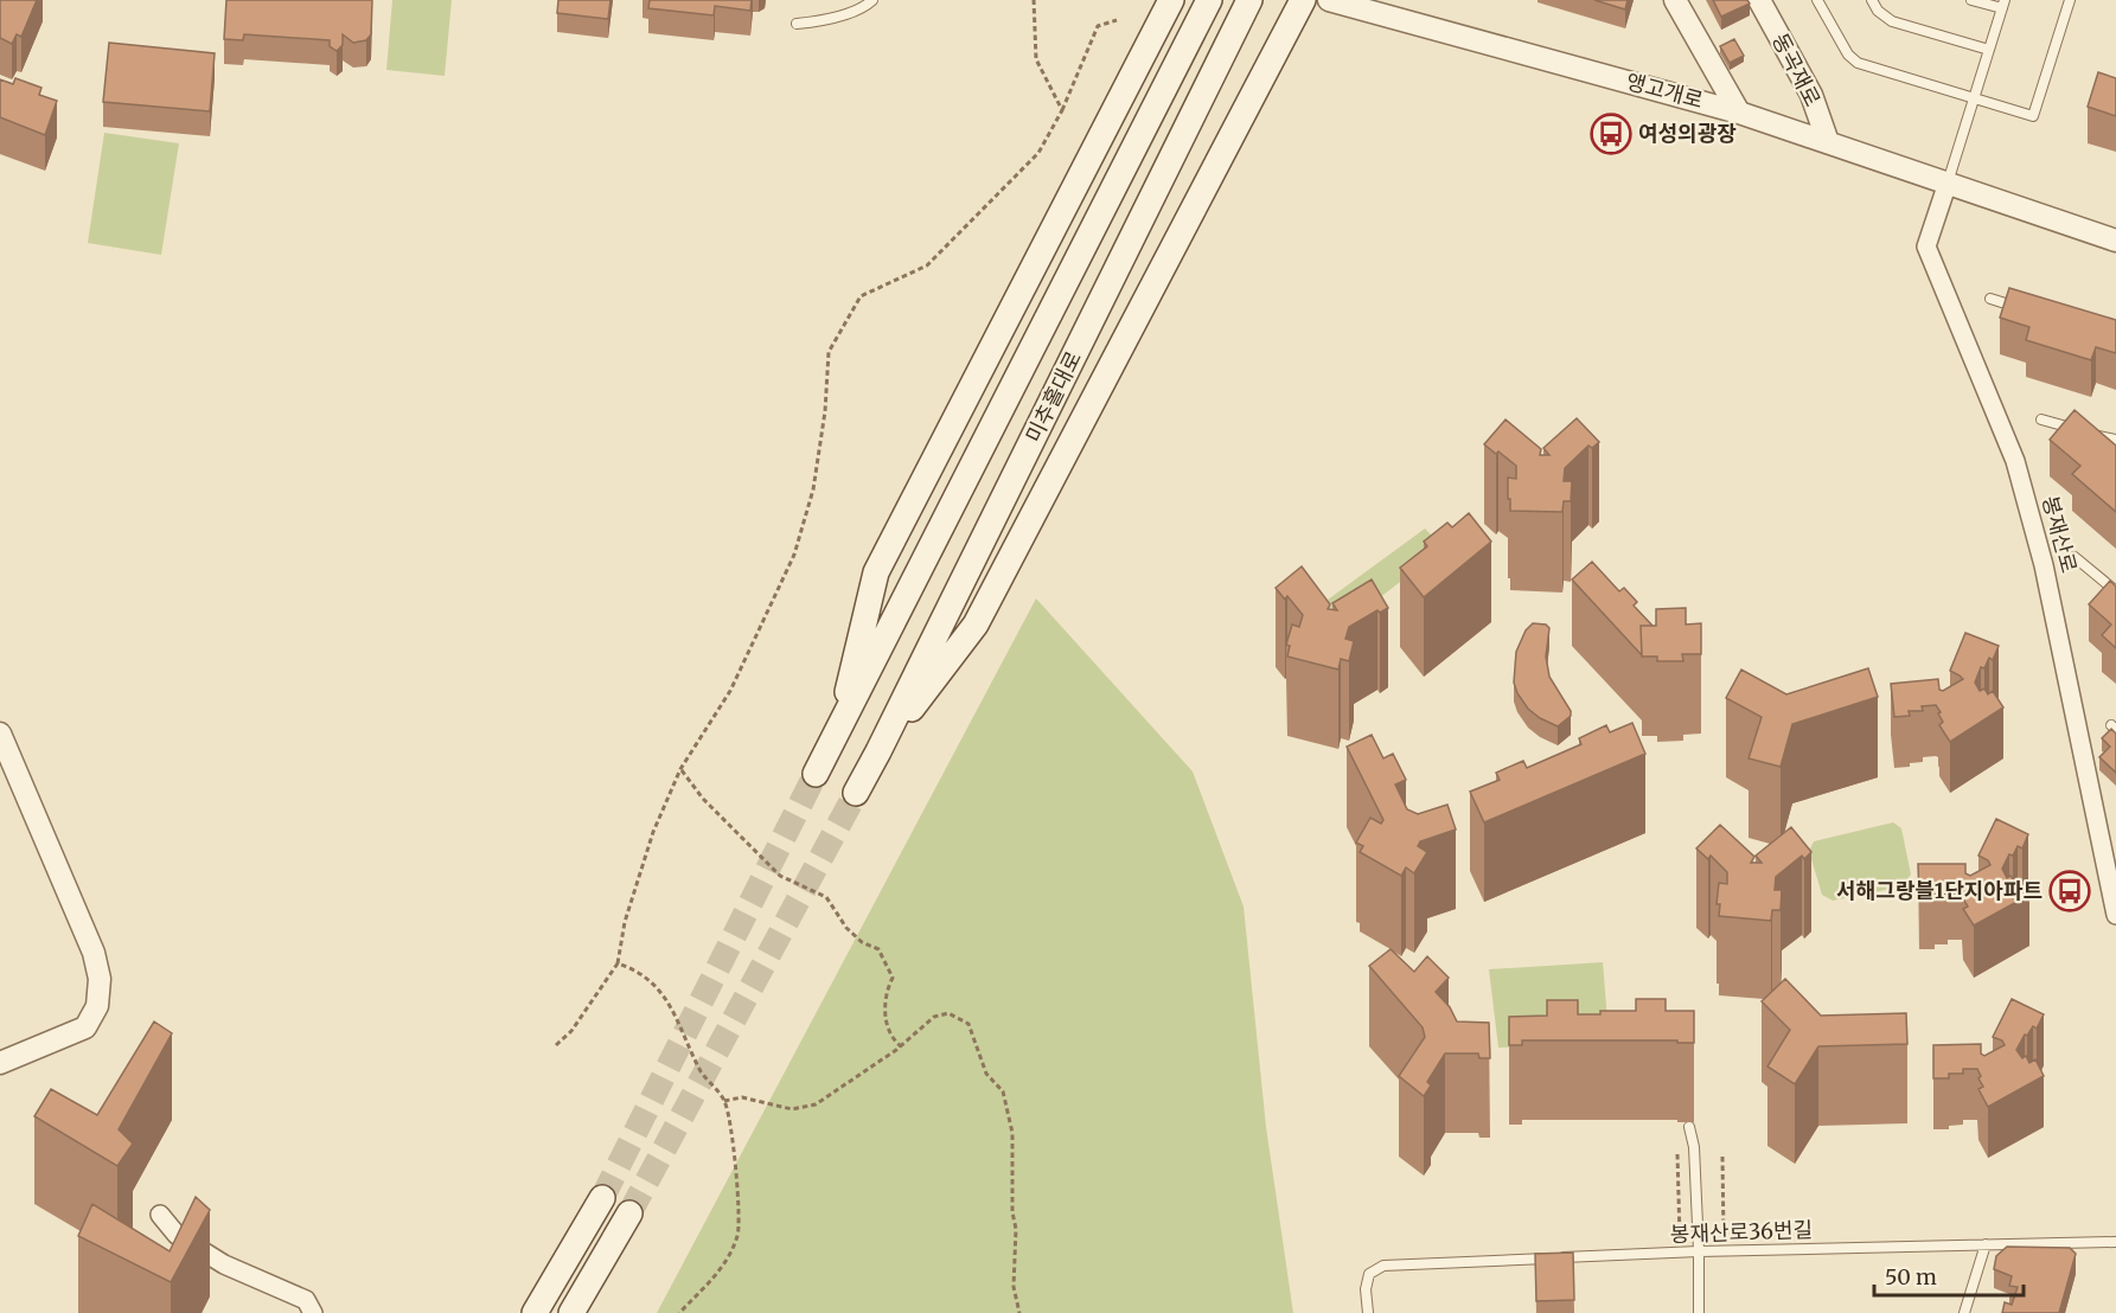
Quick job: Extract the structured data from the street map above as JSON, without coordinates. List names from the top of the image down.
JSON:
{
  "streets": {
    "main road": ["미추홀대로"],
    "street": ["동곡재로", "앵고개로", "봉재산로"],
    "lane": ["봉재산로36번길"]
  },
  "crossings": [
    ["동곡재로", "앵고개로"],
    ["앵고개로", "봉재산로"]
  ],
  "places": {
    "bus stop": ["여성의광장", "서해그랑블1단지아파트"]
  },
  "scale_bar": "50 m"
}
